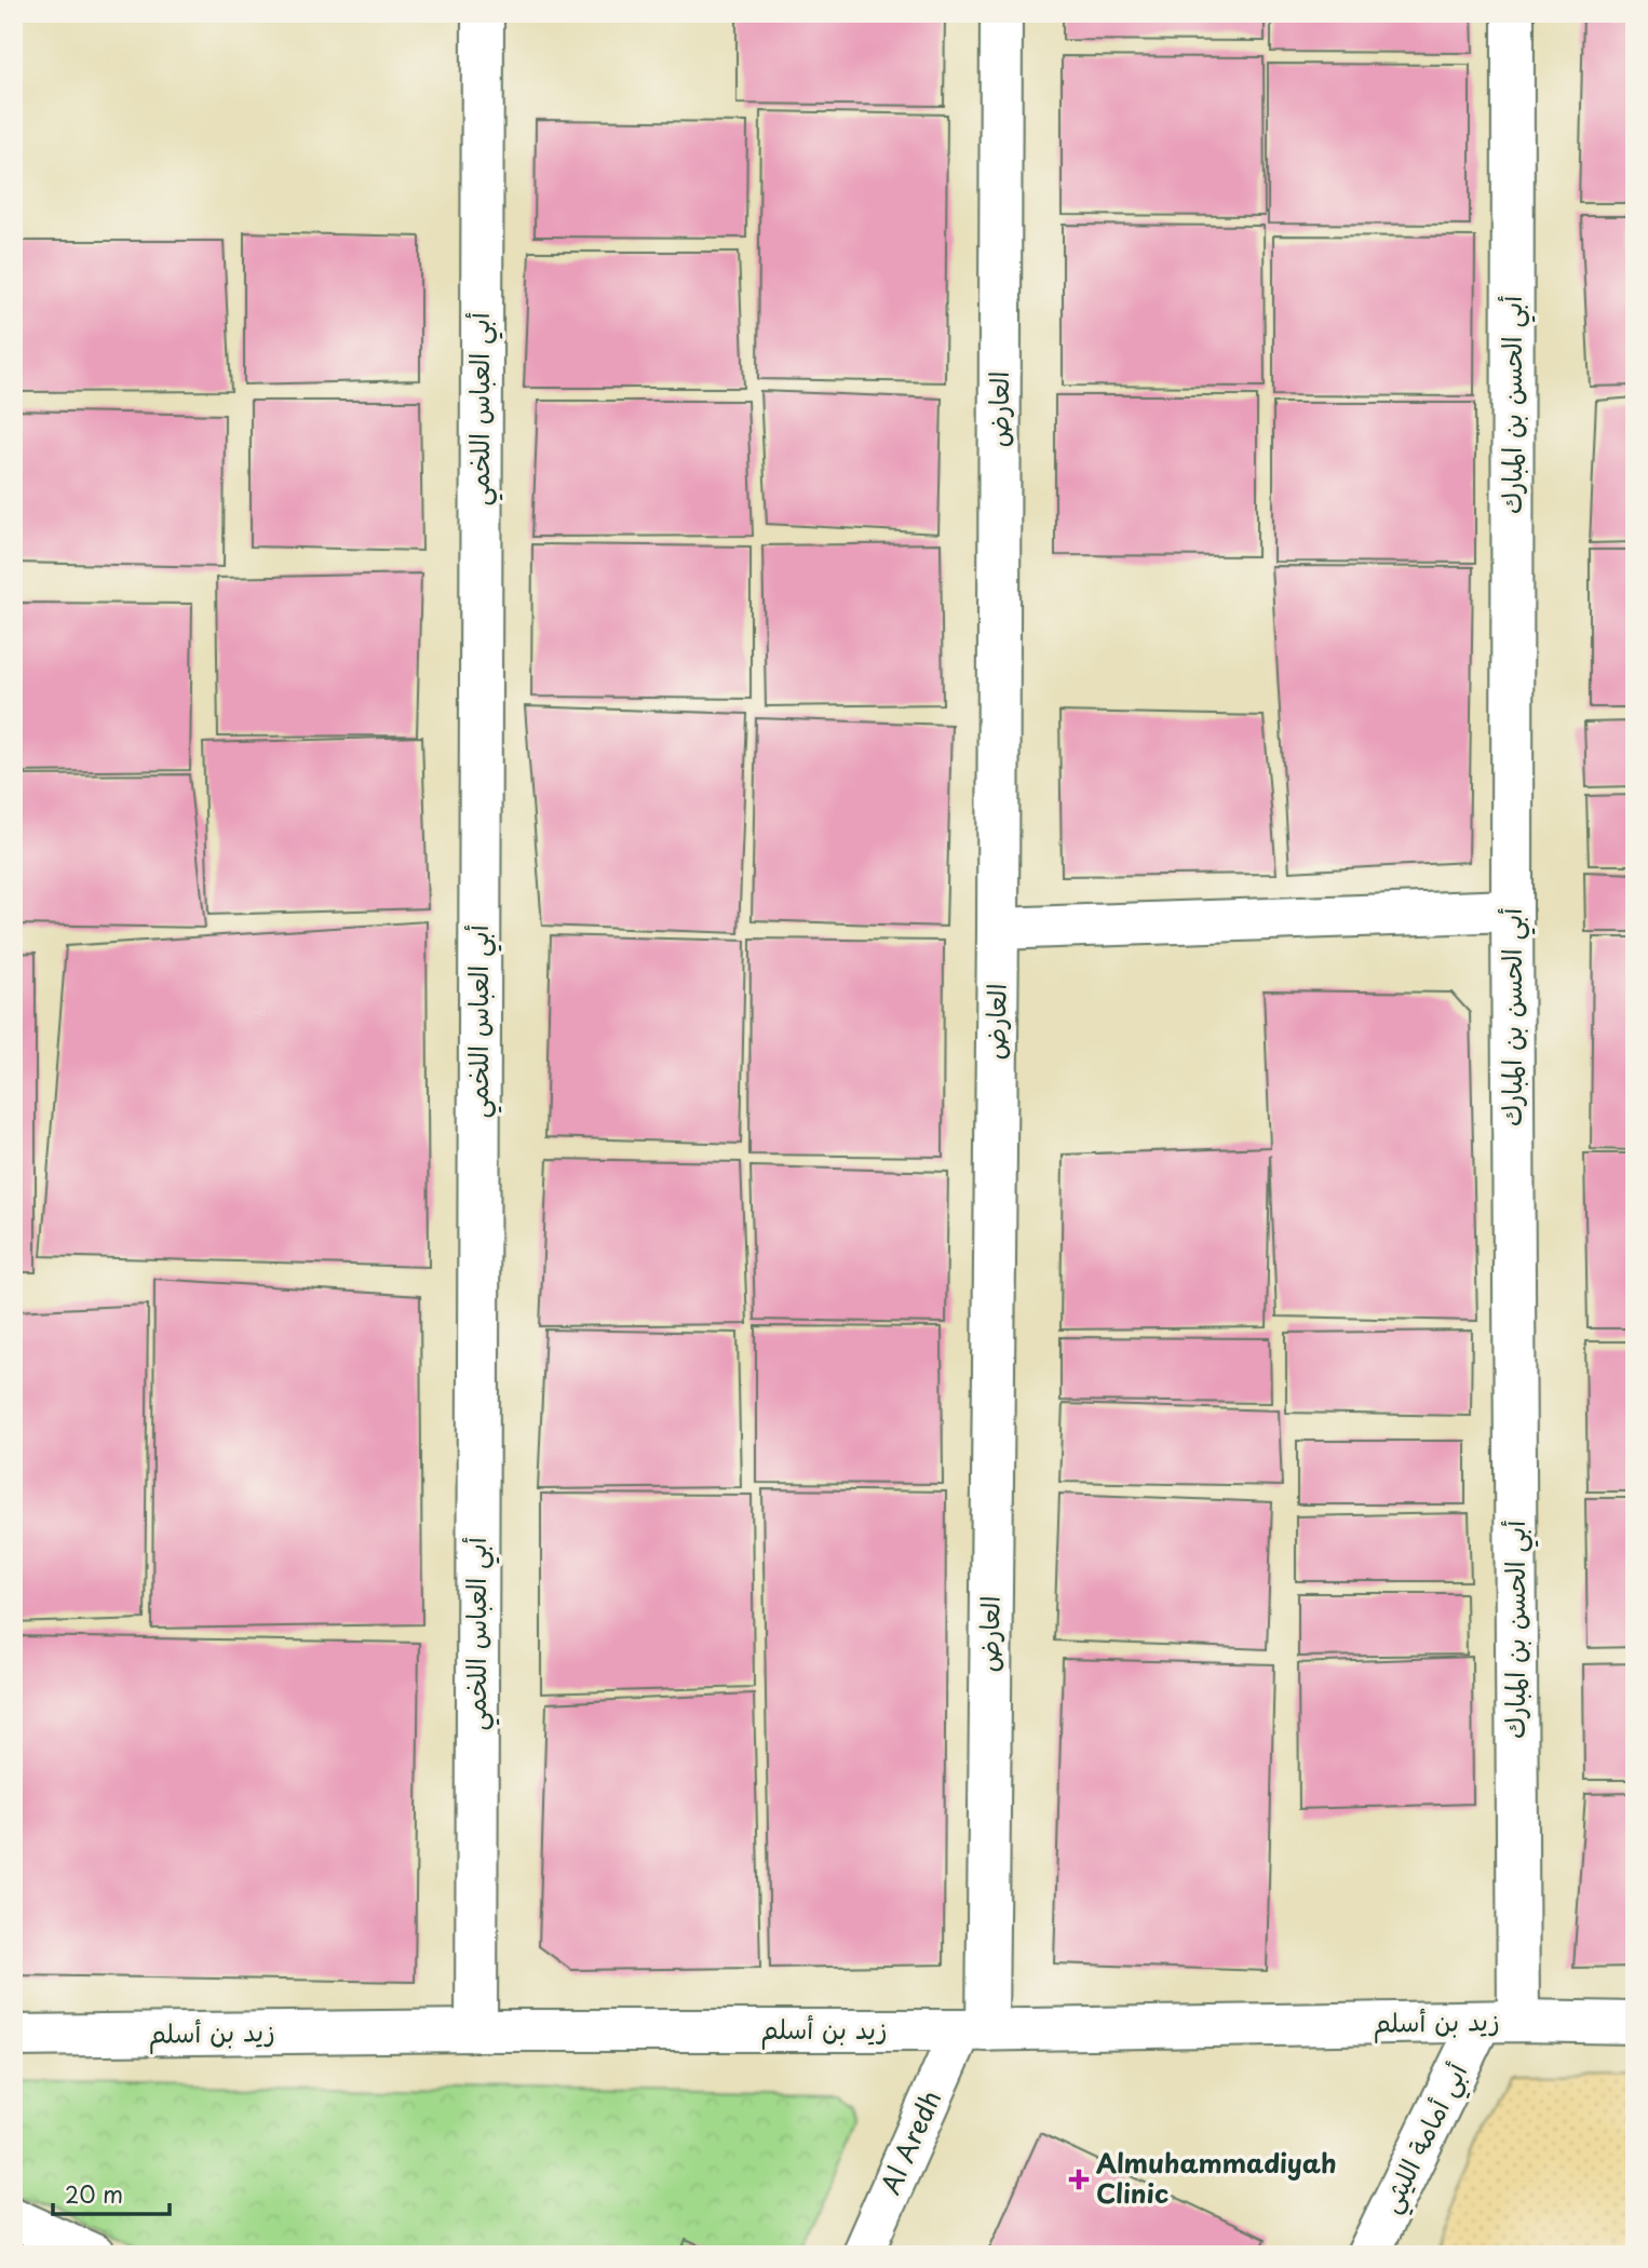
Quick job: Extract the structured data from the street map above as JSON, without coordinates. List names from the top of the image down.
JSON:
{
  "streets": {
    "street": [
      "أبي الحسن بن المبارك",
      "أبي العباس اللخمي",
      "العارض",
      "زيد بن أسلم",
      "أبي أمامة الليثي",
      "Al Aredh"
    ]
  },
  "crossings": [
    ["أبي الحسن بن المبارك", "زيد بن أسلم"],
    ["أبي الحسن بن المبارك", "أبي أمامة الليثي"],
    ["أبي العباس اللخمي", "زيد بن أسلم"],
    ["العارض", "زيد بن أسلم"],
    ["العارض", "Al Aredh"],
    ["زيد بن أسلم", "أبي أمامة الليثي"],
    ["زيد بن أسلم", "Al Aredh"]
  ],
  "places": {
    "health": ["Almuhammadiyah Clinic"]
  },
  "scale_bar": "20 m"
}
